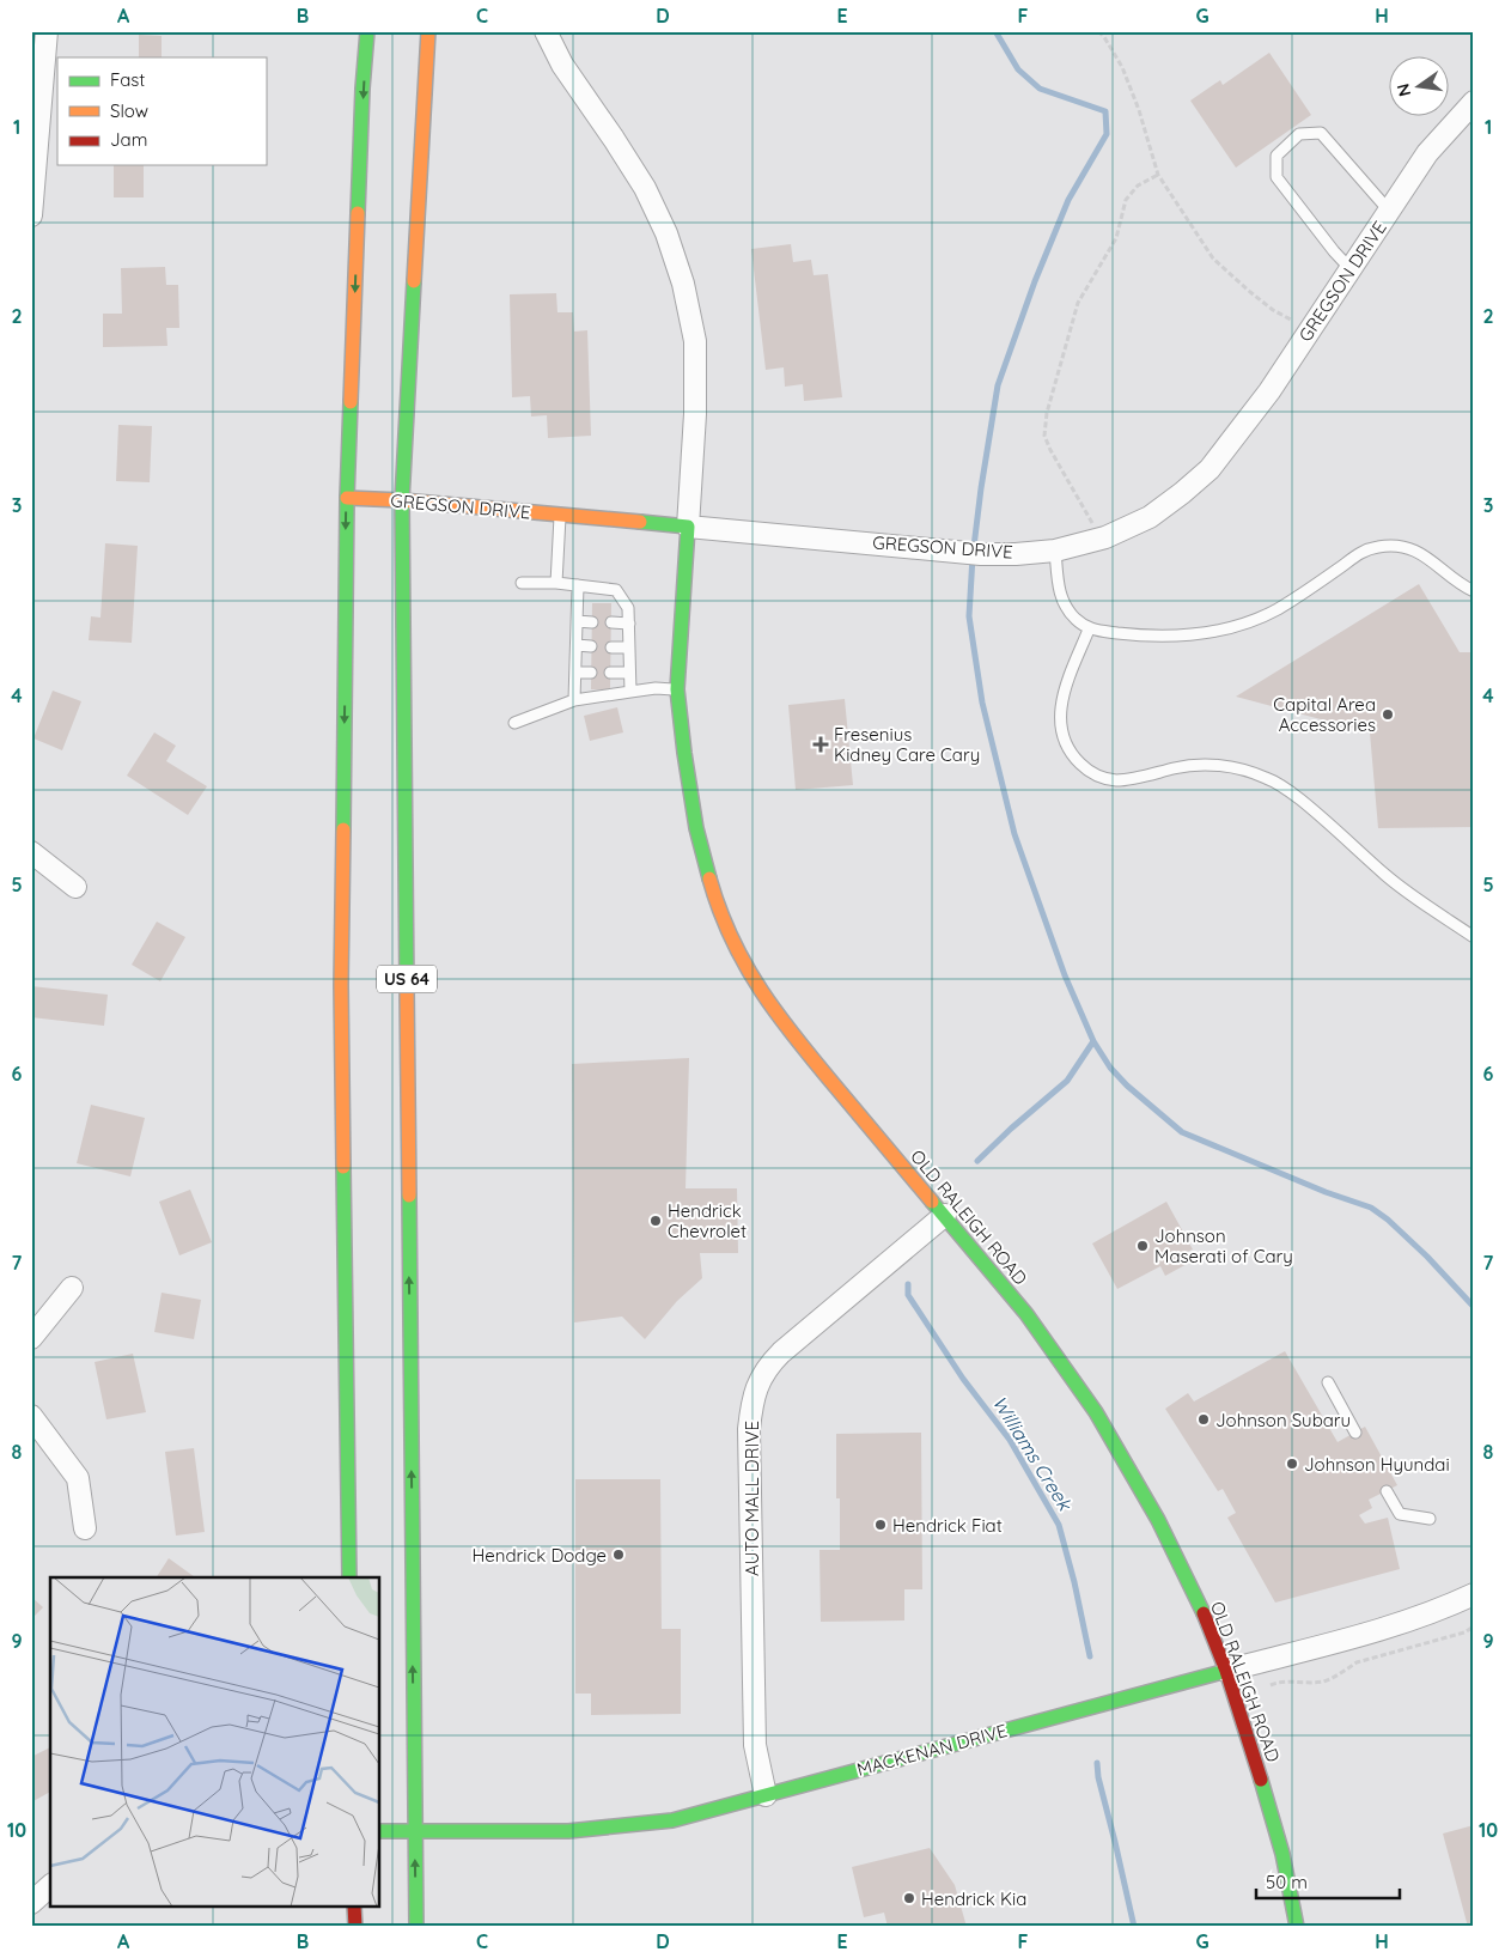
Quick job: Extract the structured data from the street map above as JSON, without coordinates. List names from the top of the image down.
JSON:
{
  "streets": {
    "main road": [
      "GREGSON DRIVE",
      "US 64",
      "OLD RALEIGH ROAD",
      "MACKENAN DRIVE"
    ],
    "street": ["AUTO MALL DRIVE"]
  },
  "crossings": [
    ["GREGSON DRIVE", "US 64"],
    ["GREGSON DRIVE", "OLD RALEIGH ROAD"],
    ["US 64", "MACKENAN DRIVE"],
    ["OLD RALEIGH ROAD", "AUTO MALL DRIVE"],
    ["OLD RALEIGH ROAD", "MACKENAN DRIVE"],
    ["AUTO MALL DRIVE", "MACKENAN DRIVE"]
  ],
  "water": ["Williams Creek"],
  "places": {
    "other": [
      "Capital Area Accessories",
      "Hendrick Chevrolet",
      "Johnson Maserati of Cary",
      "Johnson Subaru",
      "Johnson Hyundai",
      "Hendrick Fiat",
      "Hendrick Dodge",
      "Hendrick Kia"
    ],
    "health": ["Fresenius Kidney Care Cary"]
  },
  "legend": ["Fast", "Slow", "Jam"],
  "scale_bar": "50 m",
  "north": "left",
  "grid": {
    "columns": [
      "A",
      "B",
      "C",
      "D",
      "E",
      "F",
      "G",
      "H"
    ],
    "rows": [
      "1",
      "2",
      "3",
      "4",
      "5",
      "6",
      "7",
      "8",
      "9",
      "10"
    ]
  }
}
